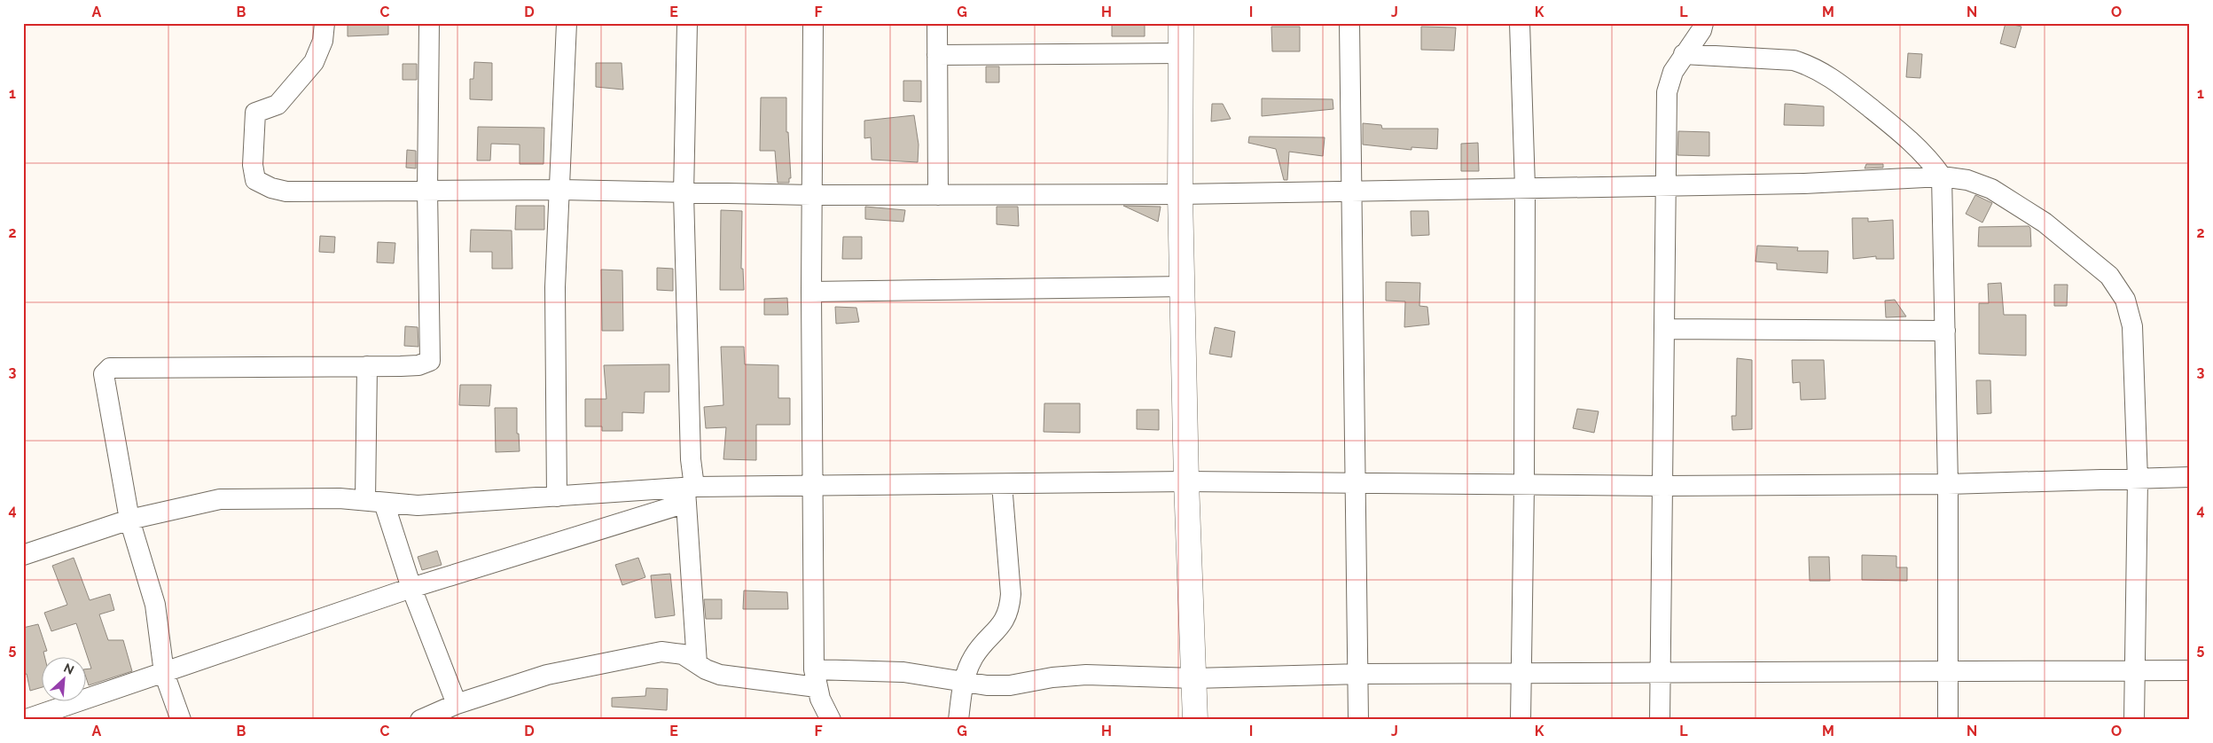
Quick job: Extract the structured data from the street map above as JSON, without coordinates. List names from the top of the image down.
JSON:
{
  "north": "top right",
  "grid": {
    "columns": [
      "A",
      "B",
      "C",
      "D",
      "E",
      "F",
      "G",
      "H",
      "I",
      "J",
      "K",
      "L",
      "M",
      "N",
      "O"
    ],
    "rows": [
      "1",
      "2",
      "3",
      "4",
      "5"
    ]
  }
}
